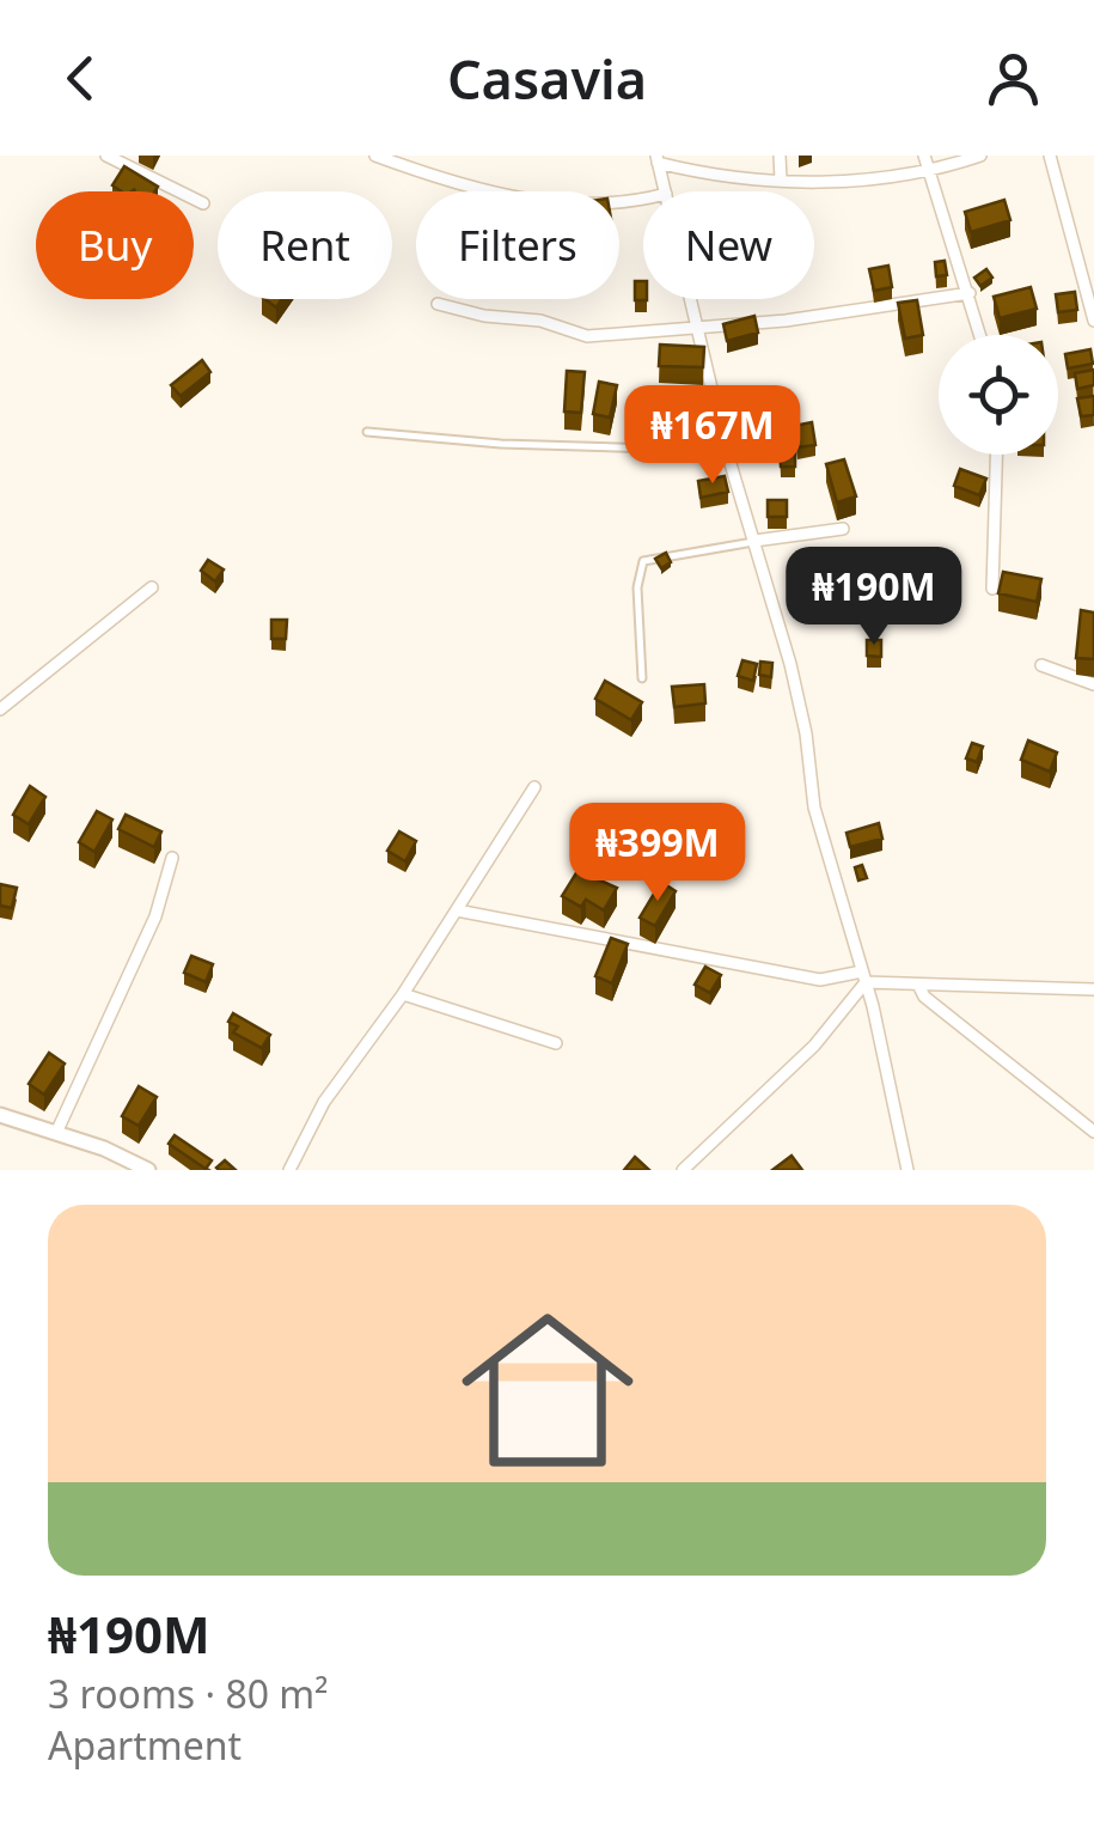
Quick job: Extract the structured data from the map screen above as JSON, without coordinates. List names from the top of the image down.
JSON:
{
  "page": {
    "header": "Casavia",
    "chip": [
      "Buy",
      "Rent",
      "Filters",
      "New"
    ],
    "price": ["₦167M", "₦190M", "₦399M"],
    "list": [
      {
        "name": "₦190M",
        "note": "3 rooms · 80 m² · Apartment"
      }
    ]
  }
}
